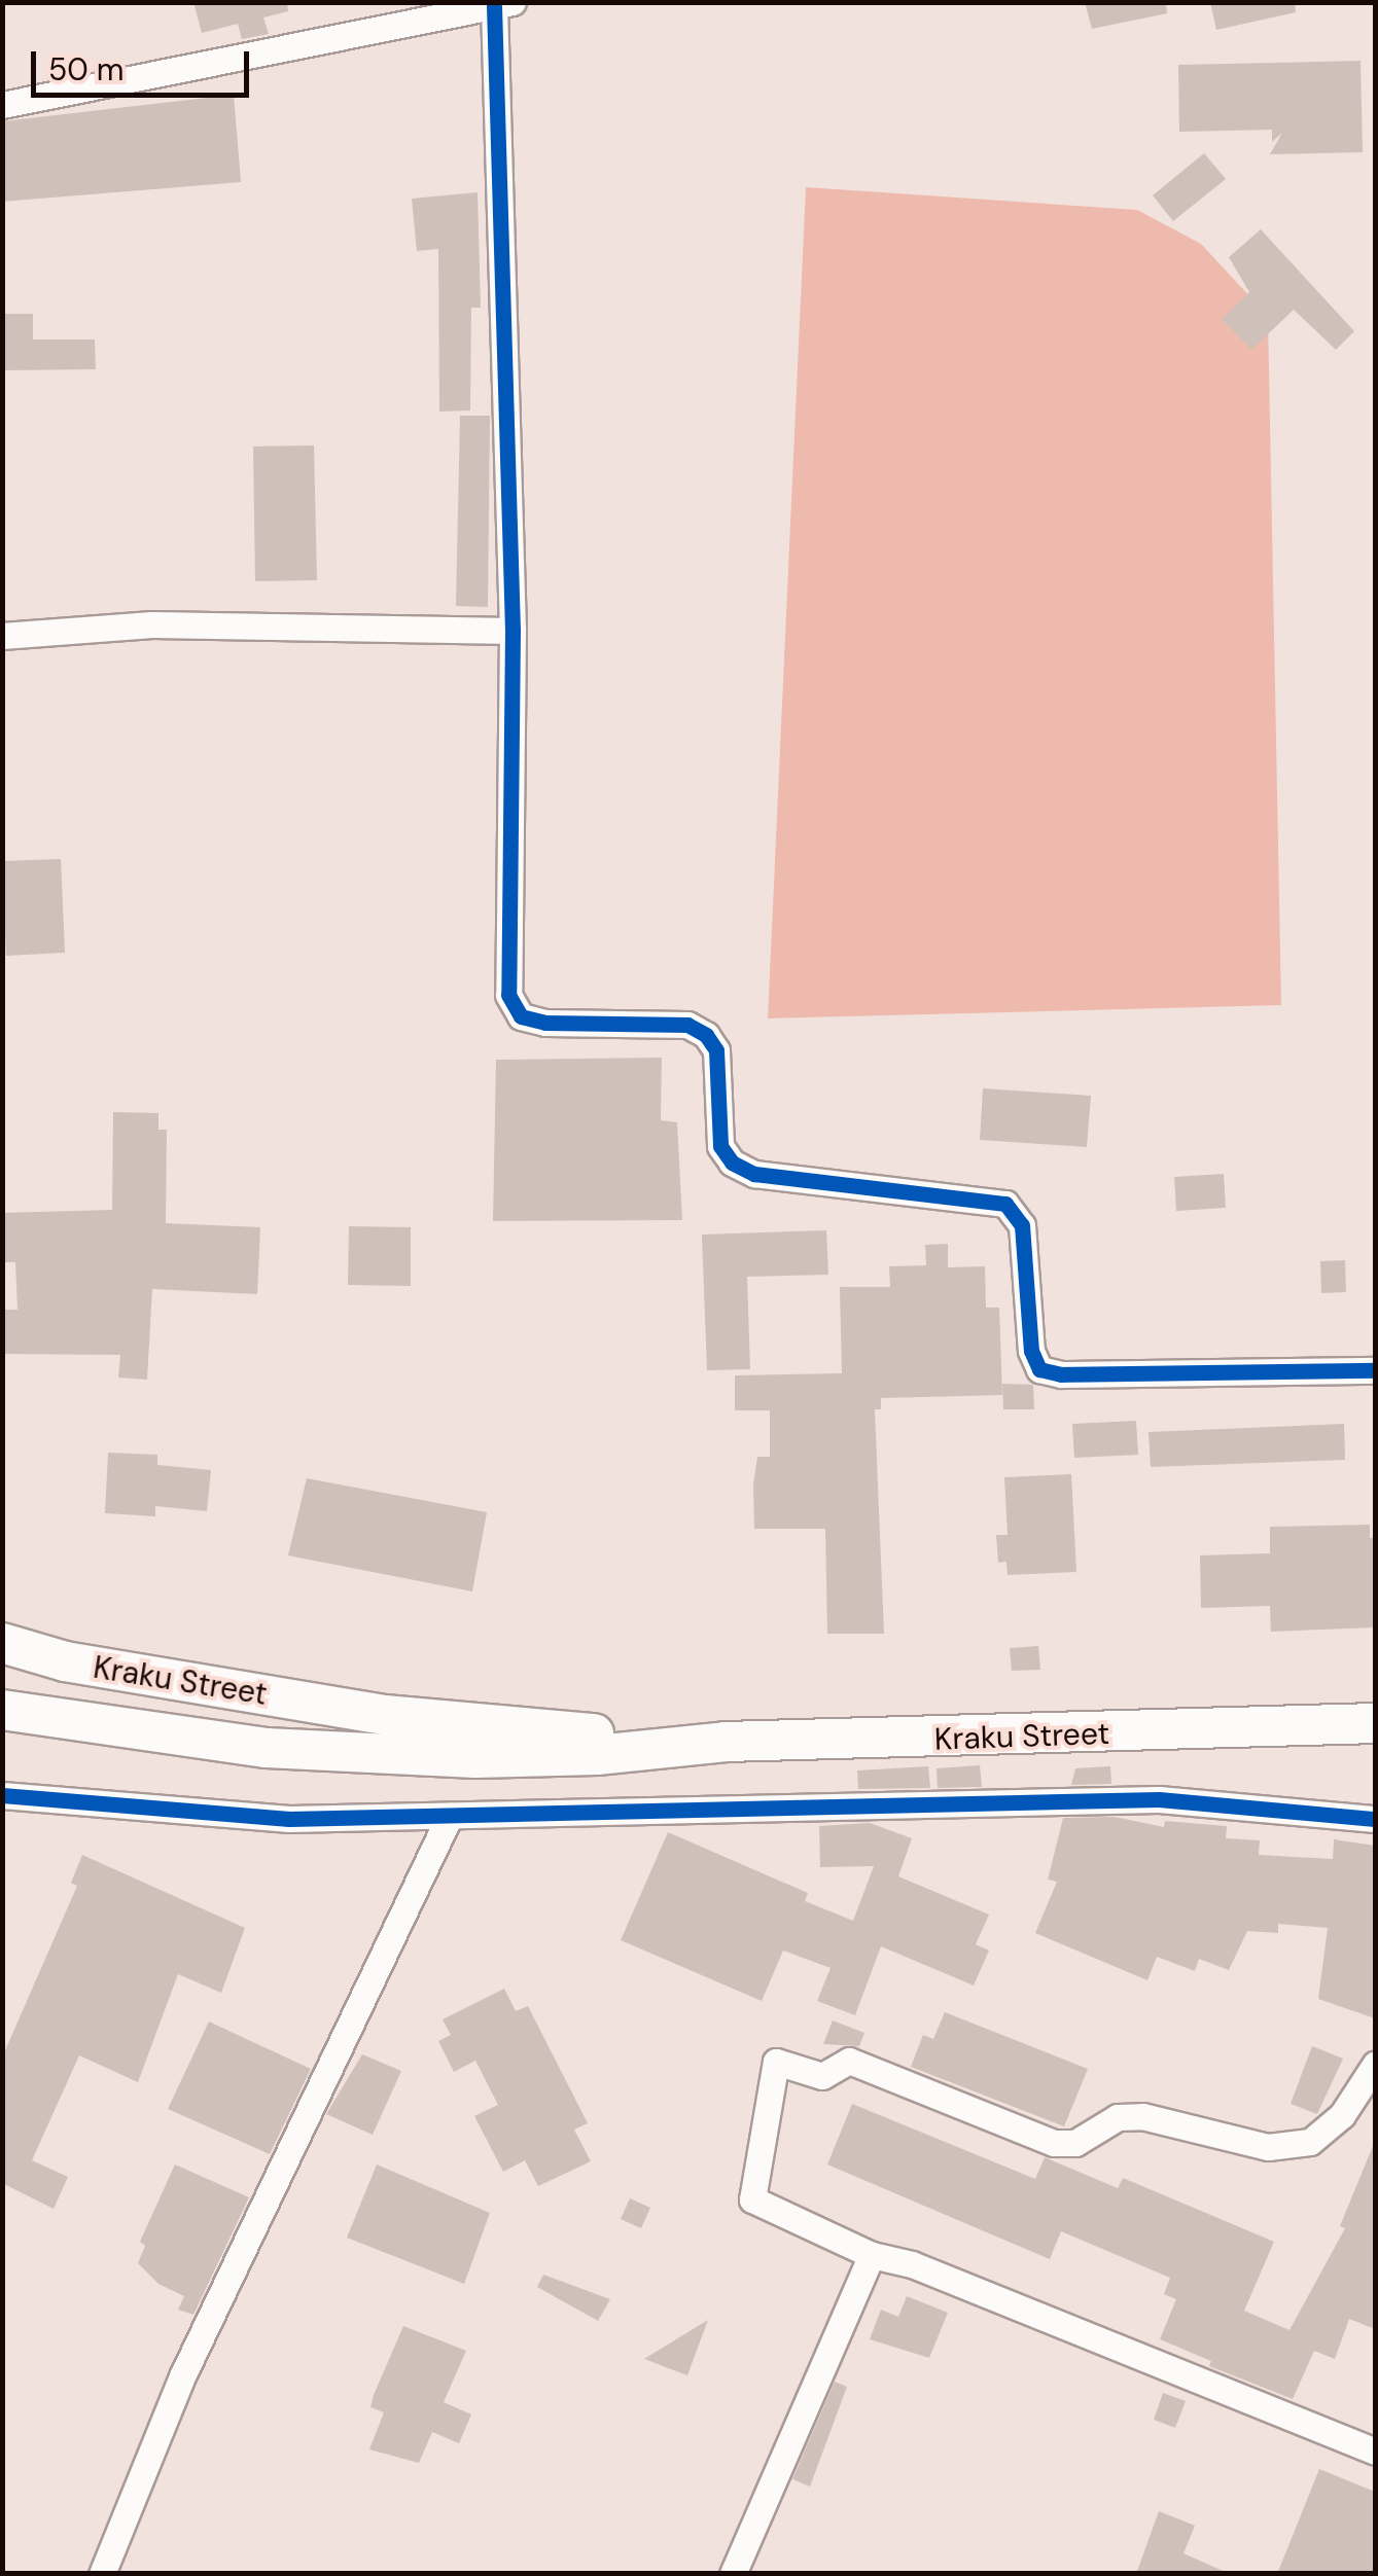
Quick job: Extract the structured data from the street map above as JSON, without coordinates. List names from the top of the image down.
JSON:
{
  "streets": {
    "main road": ["Kraku Street"]
  },
  "scale_bar": "50 m"
}
